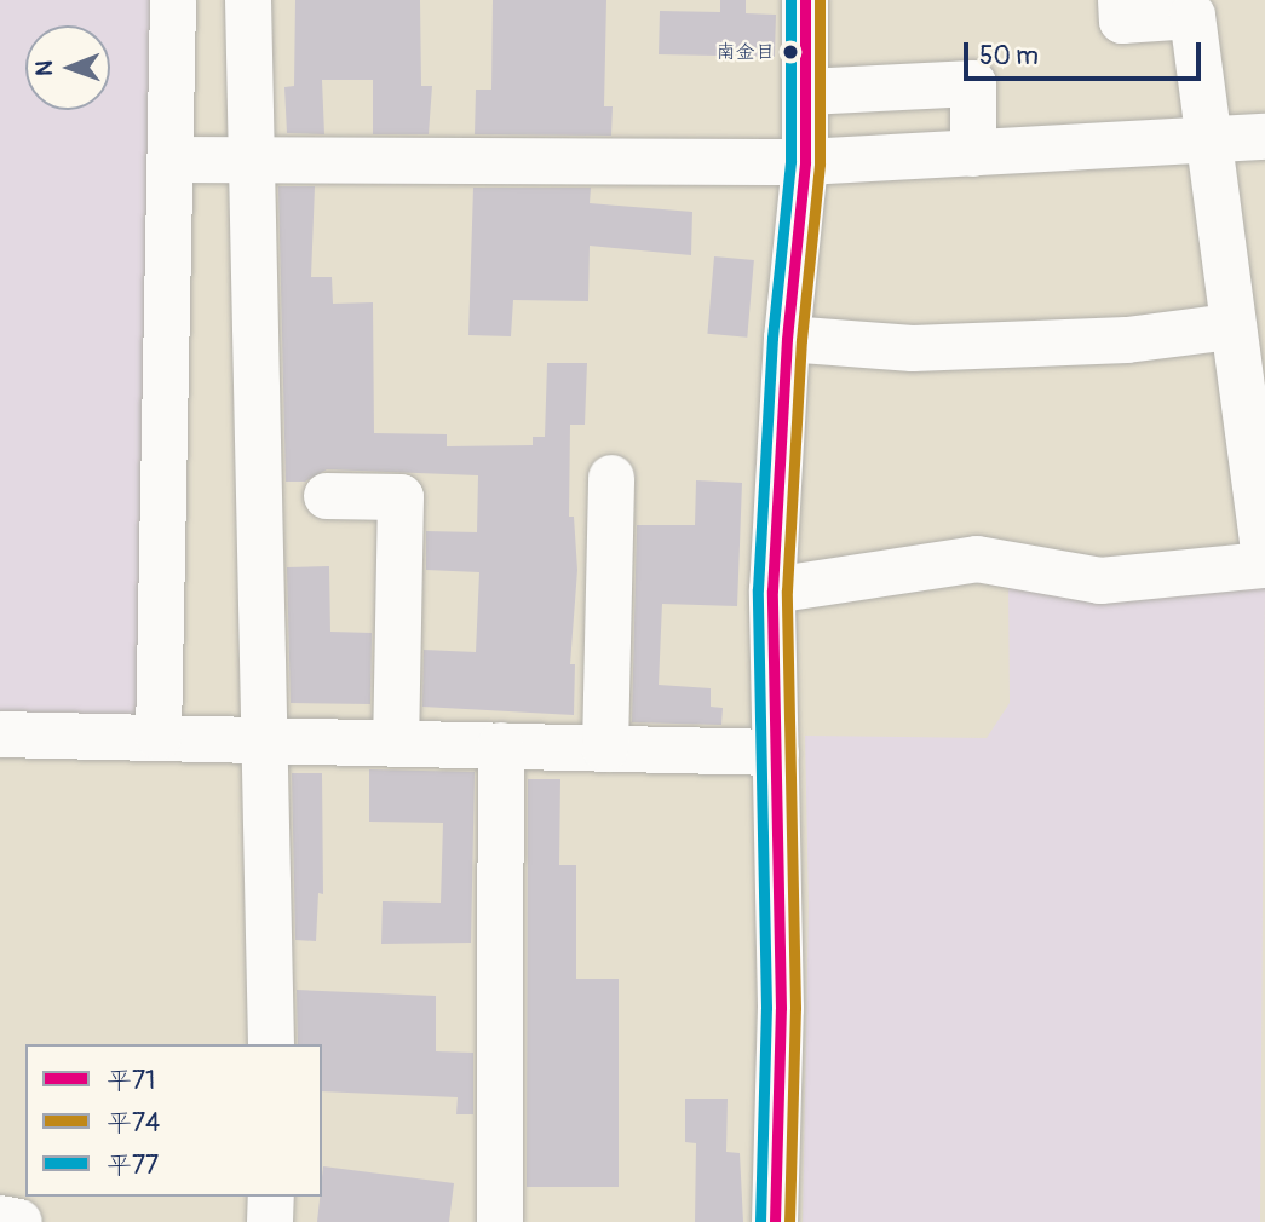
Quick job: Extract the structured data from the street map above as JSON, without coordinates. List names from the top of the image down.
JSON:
{
  "places": ["南金目"],
  "lines": ["transit line 平71", "transit line 平74", "transit line 平77"],
  "legend": ["平71", "平74", "平77"],
  "scale_bar": "50 m",
  "north": "left"
}
